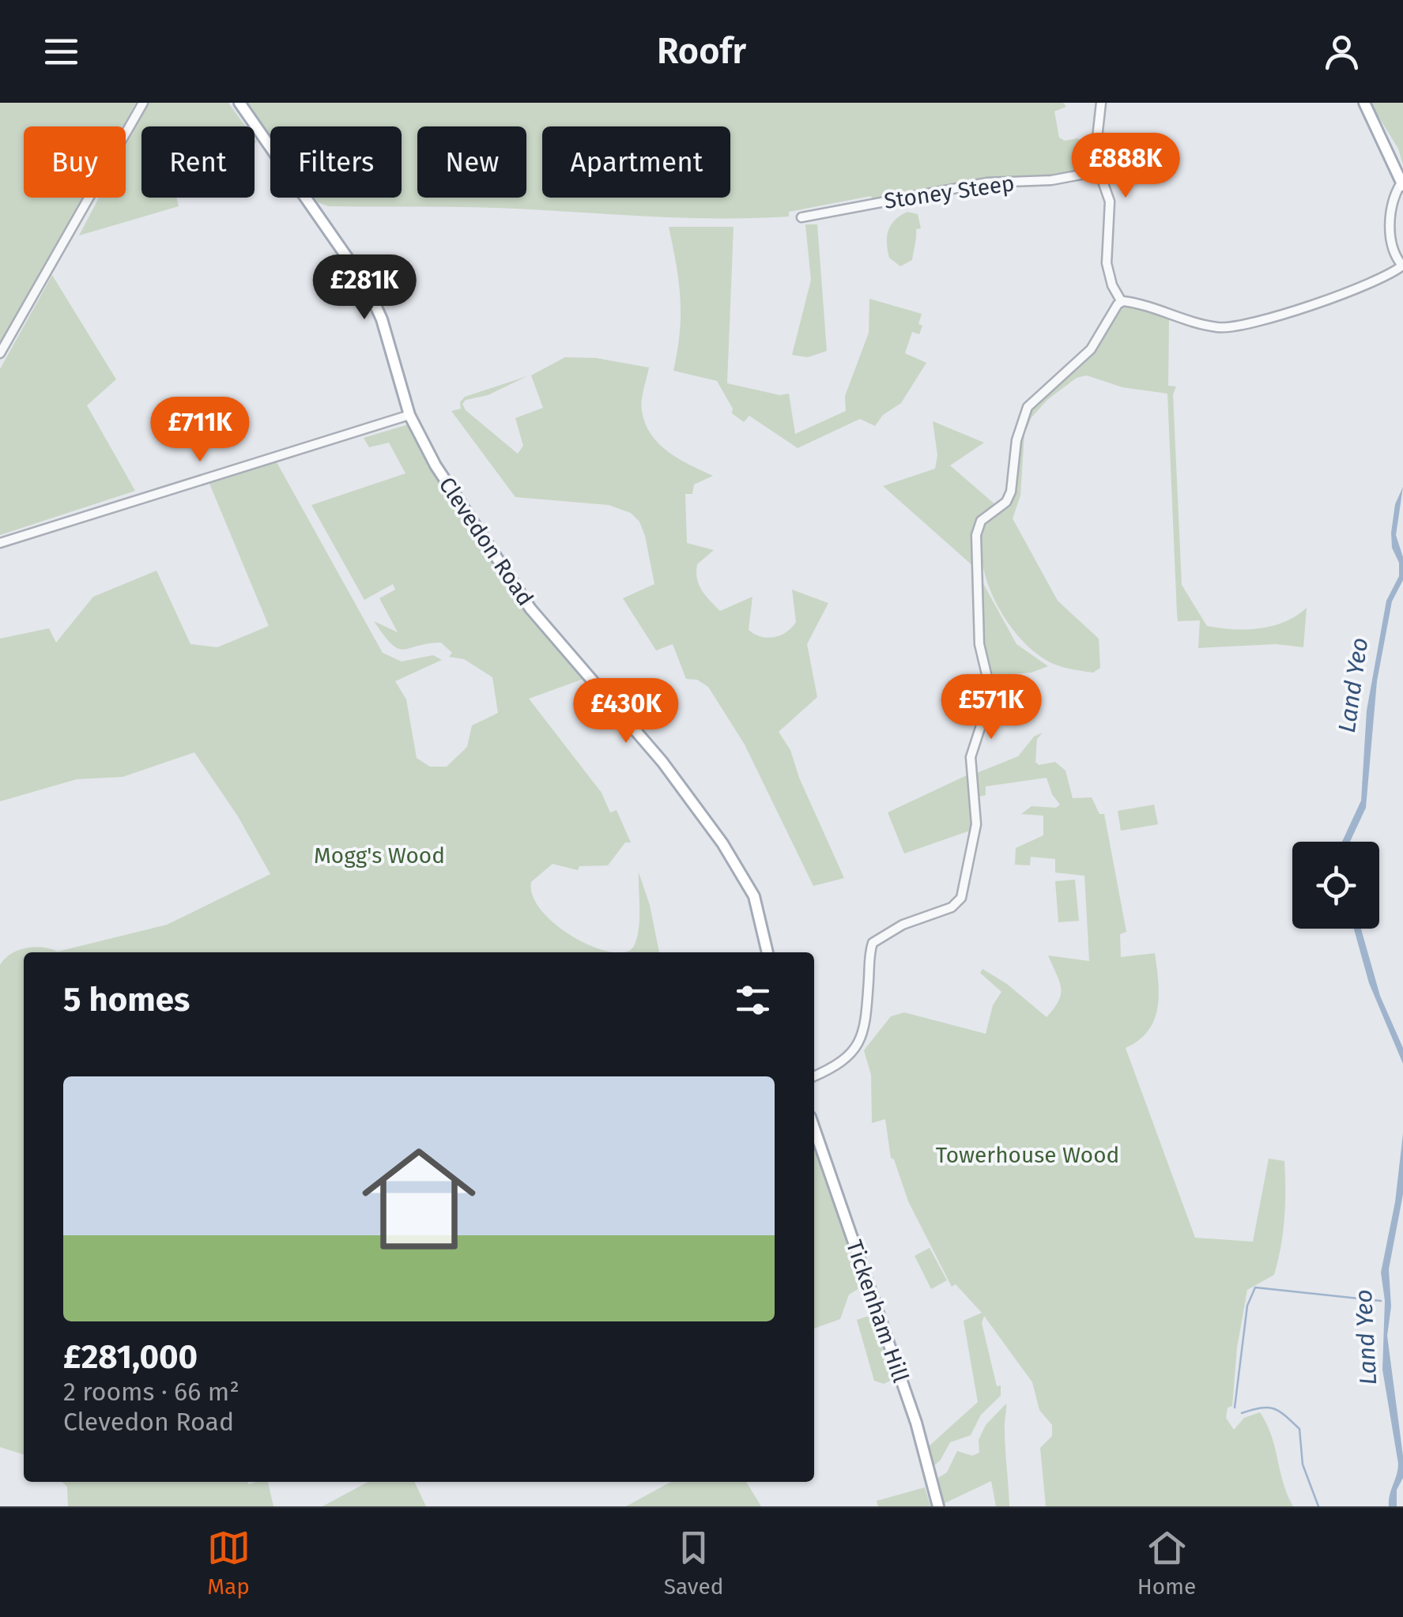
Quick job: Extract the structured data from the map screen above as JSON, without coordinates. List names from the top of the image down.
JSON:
{
  "streets": {
    "main road": ["Clevedon Road", "Tickenham Hill"],
    "street": ["Stoney Steep"]
  },
  "water": ["Land Yeo"],
  "parks": ["Mogg's Wood", "Towerhouse Wood"],
  "page": {
    "header": "Roofr",
    "chip": [
      "Buy",
      "Rent",
      "Filters",
      "New",
      "Apartment"
    ],
    "price": [
      "£888K",
      "£281K",
      "£711K",
      "£571K",
      "£430K"
    ],
    "heading": "5 homes",
    "list": [
      {
        "name": "£281,000",
        "note": "2 rooms · 66 m² · Clevedon Road"
      }
    ],
    "tabs": ["Map", "Saved", "Home"]
  }
}
